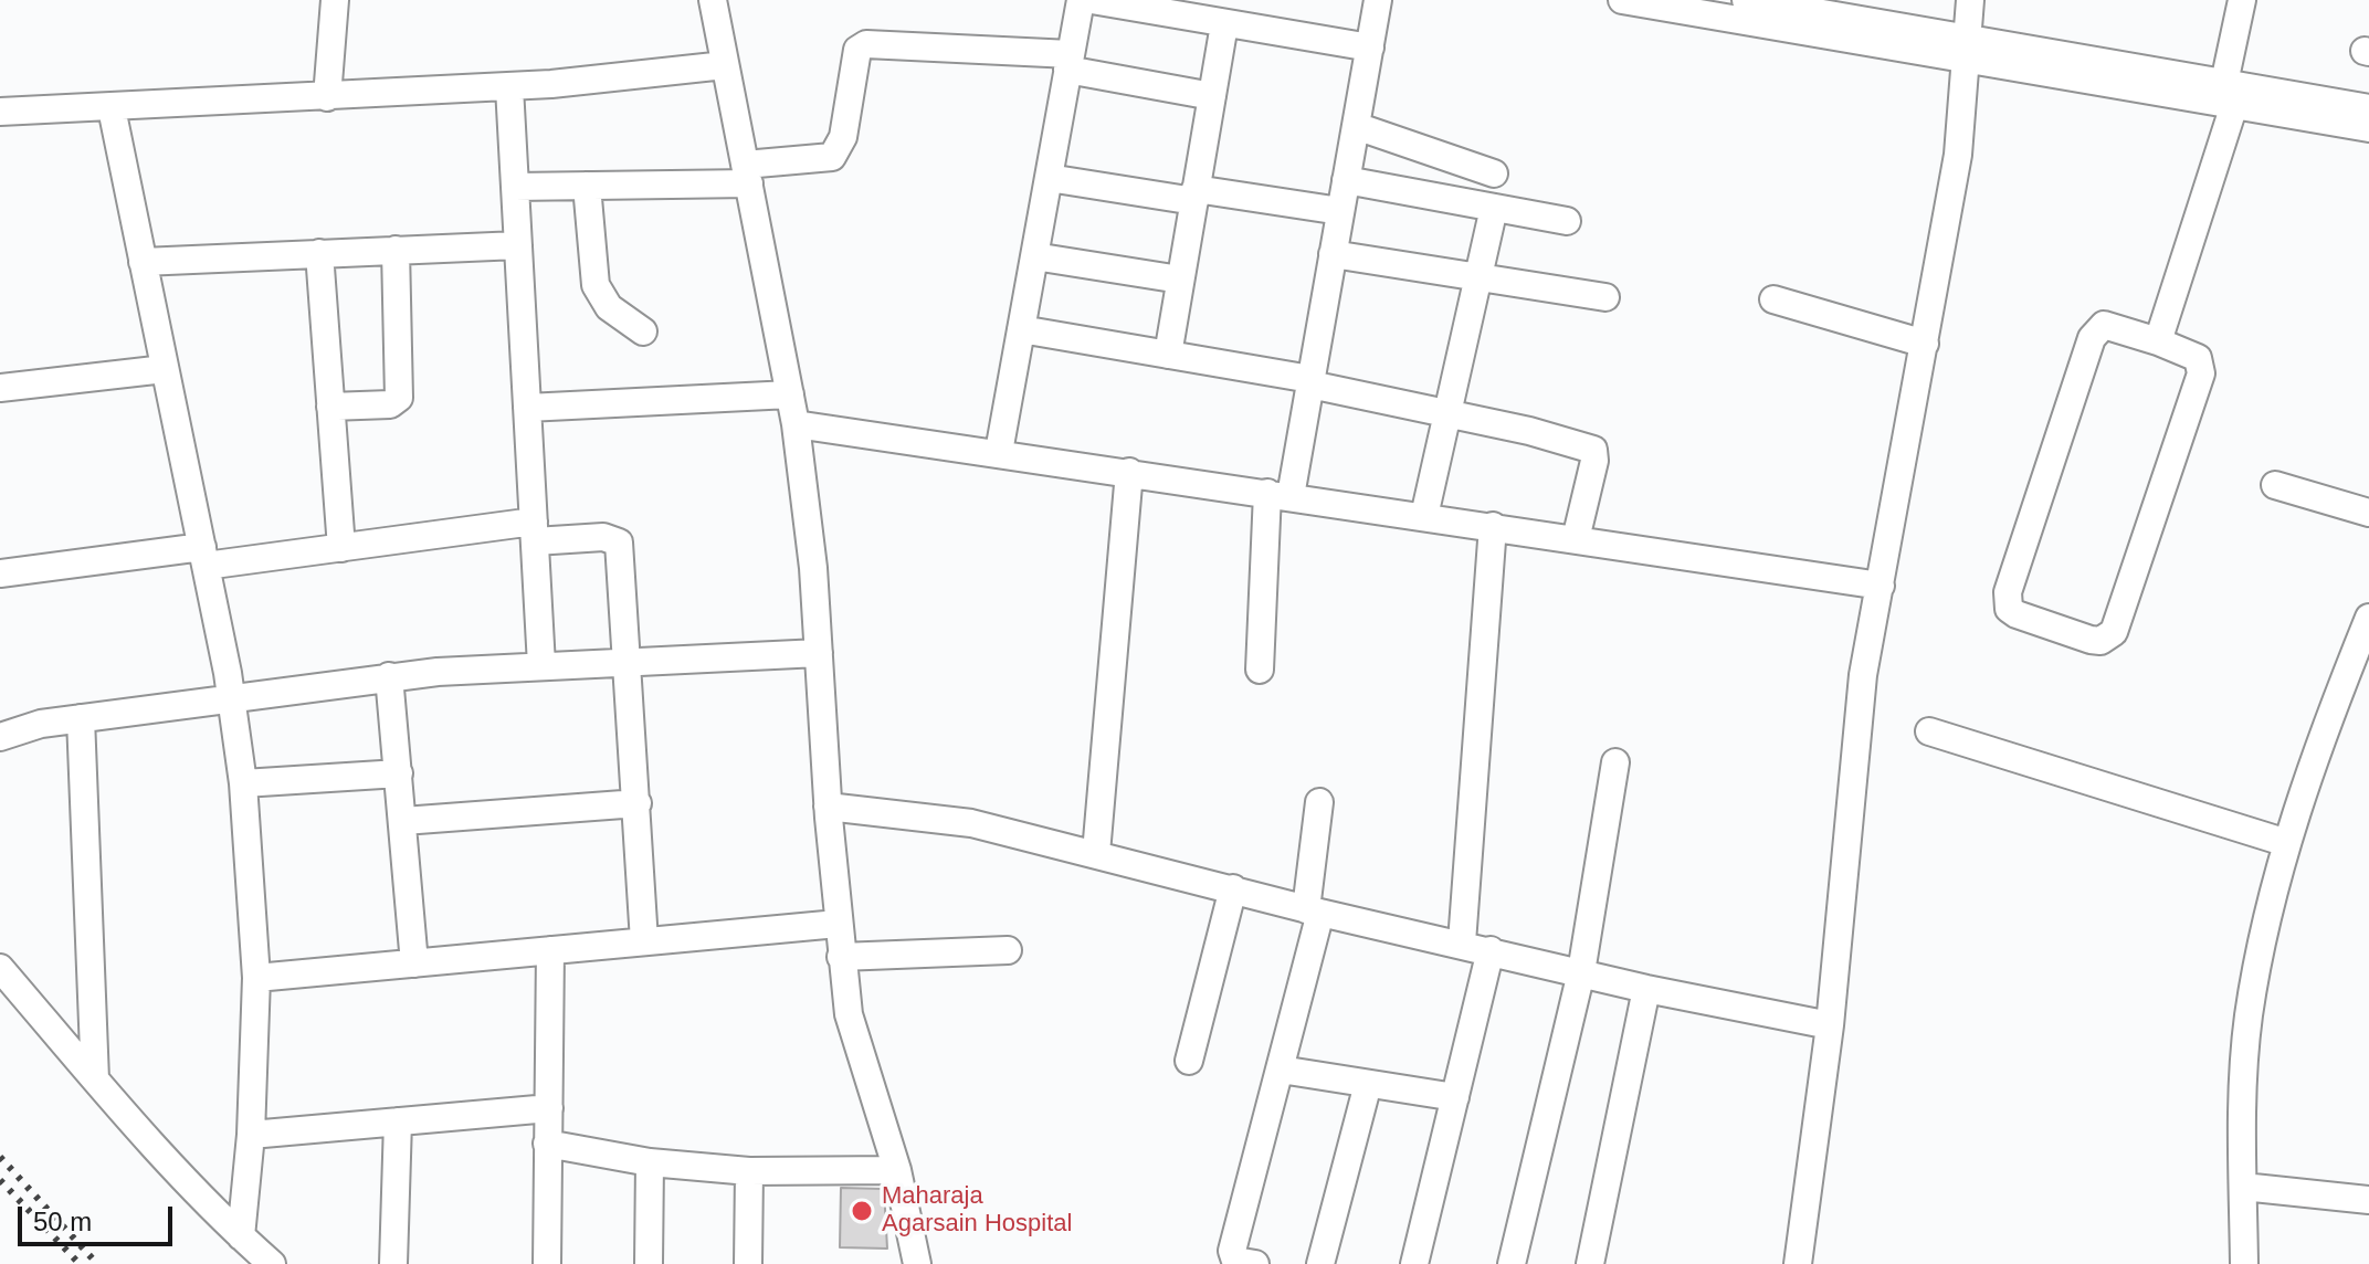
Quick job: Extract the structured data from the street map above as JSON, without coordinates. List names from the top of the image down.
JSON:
{
  "places": ["Maharaja Agarsain Hospital"],
  "scale_bar": "50 m"
}
